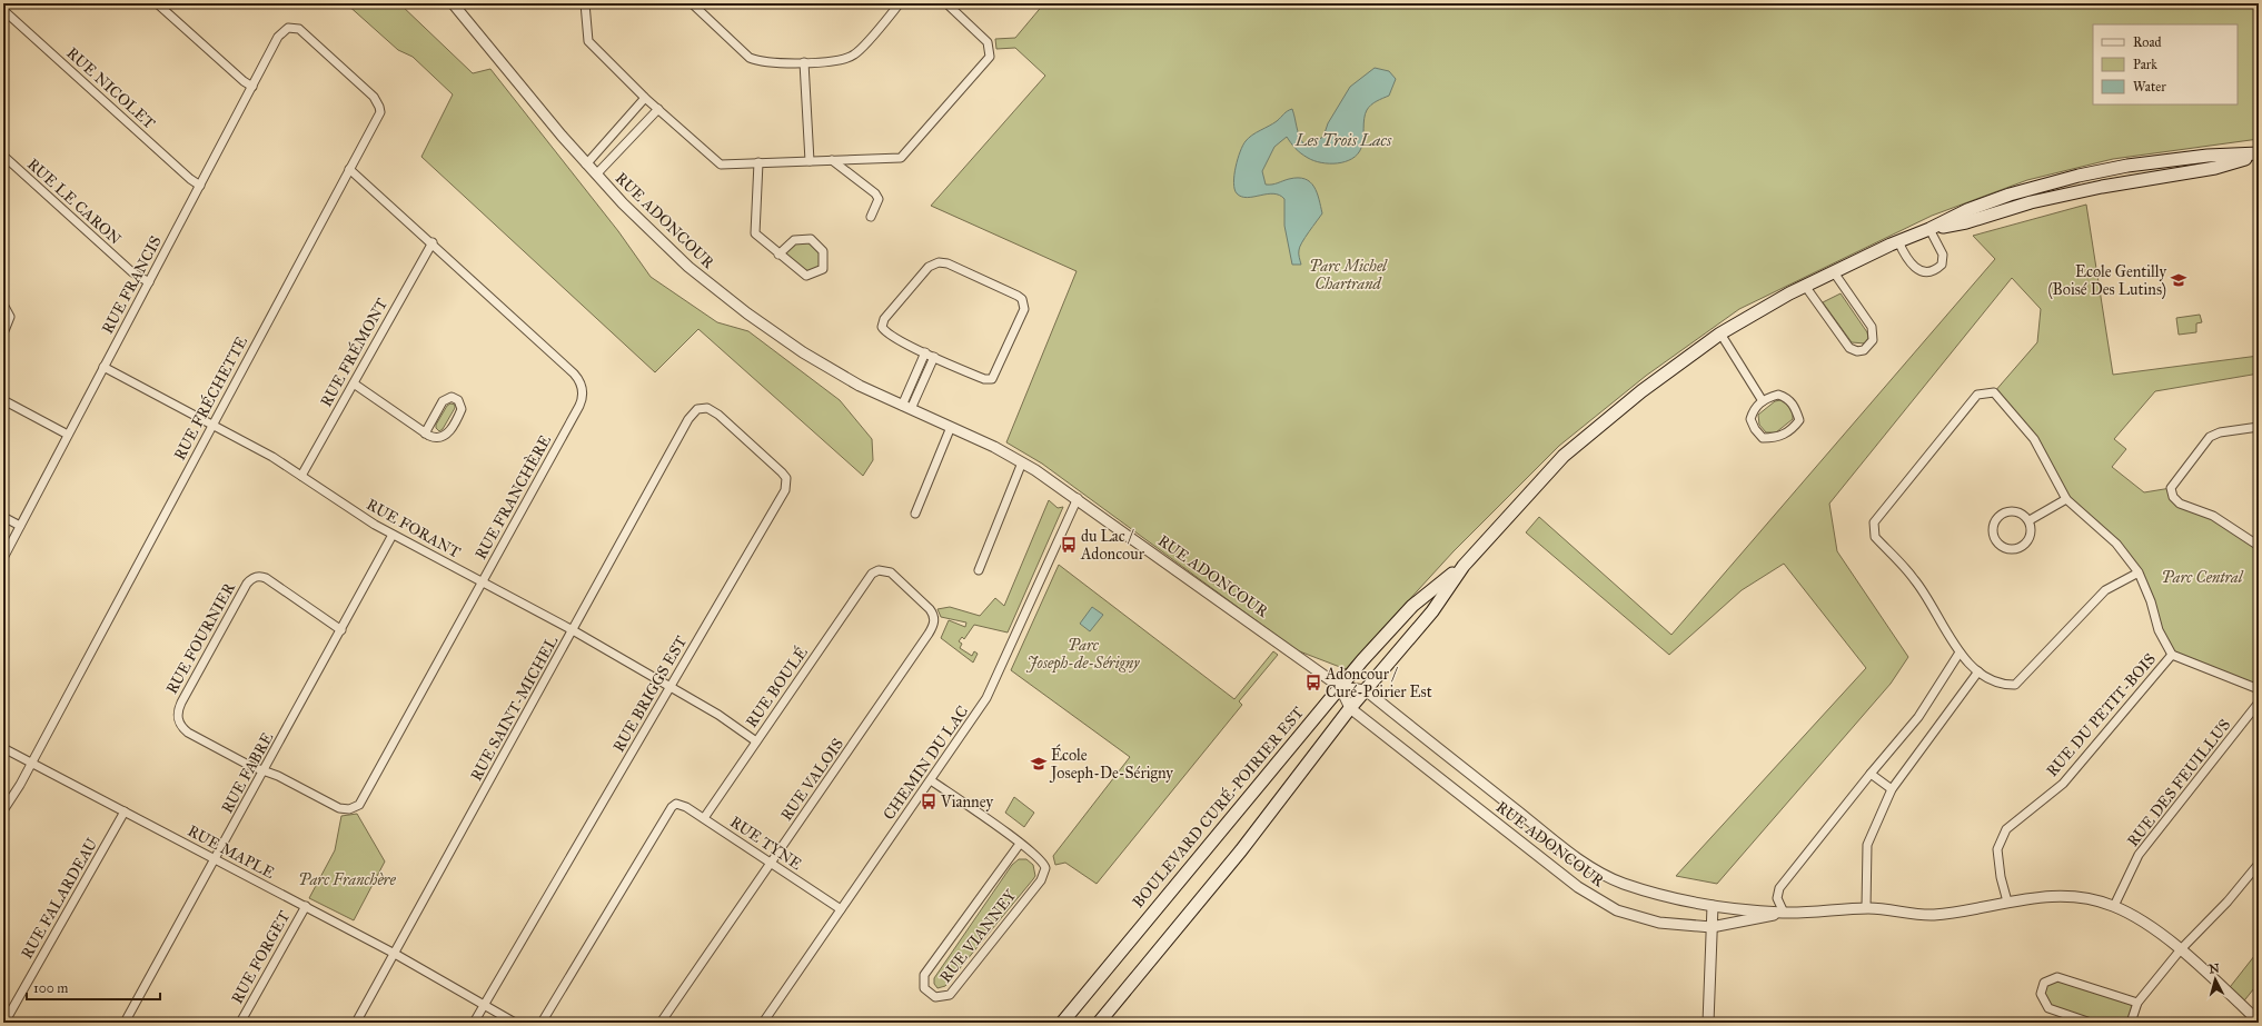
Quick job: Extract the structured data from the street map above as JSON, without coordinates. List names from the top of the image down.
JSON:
{
  "streets": {
    "main road": ["BOULEVARD CURÉ-POIRIER EST"],
    "street": [
      "RUE NICOLET",
      "RUE LE CARON",
      "RUE ADONCOUR",
      "RUE FRANCIS",
      "RUE FRÉMONT",
      "RUE FRÉCHETTE",
      "RUE FRANCHÈRE",
      "RUE FORANT",
      "RUE FOURNIER",
      "RUE BOULÉ",
      "RUE BRIGGS EST",
      "RUE SAINT-MICHEL",
      "RUE DU PETIT-BOIS",
      "CHEMIN DU LAC",
      "RUE FABRE",
      "RUE VALOIS",
      "RUE DES FEUILLUS",
      "RUE TYNE",
      "RUE MAPLE",
      "RUE FALARDEAU",
      "RUE VIANNEY",
      "RUE FORGET"
    ]
  },
  "crossings": [
    ["RUE NICOLET", "RUE FRANCIS"],
    ["RUE LE CARON", "RUE FRANCIS"],
    ["RUE ADONCOUR", "RUE DU PETIT-BOIS"],
    ["RUE ADONCOUR", "CHEMIN DU LAC"],
    ["RUE ADONCOUR", "RUE DES FEUILLUS"],
    ["RUE ADONCOUR", "BOULEVARD CURÉ-POIRIER EST"],
    ["RUE FRANCIS", "RUE FRÉCHETTE"],
    ["RUE FRANCIS", "RUE FORANT"],
    ["RUE FRÉMONT", "RUE FRANCHÈRE"],
    ["RUE FRÉMONT", "RUE FORANT"],
    ["RUE FRÉCHETTE", "RUE FRANCHÈRE"],
    ["RUE FRÉCHETTE", "RUE FORANT"],
    ["RUE FRÉCHETTE", "RUE MAPLE"],
    ["RUE FRANCHÈRE", "RUE FORANT"],
    ["RUE FRANCHÈRE", "RUE FOURNIER"],
    ["RUE FRANCHÈRE", "RUE FABRE"],
    ["RUE FORANT", "RUE BOULÉ"],
    ["RUE FORANT", "RUE BRIGGS EST"],
    ["RUE FORANT", "RUE SAINT-MICHEL"],
    ["RUE FORANT", "RUE FABRE"],
    ["RUE FOURNIER", "RUE FABRE"],
    ["RUE BOULÉ", "RUE VALOIS"],
    ["RUE BOULÉ", "RUE TYNE"],
    ["RUE BRIGGS EST", "RUE SAINT-MICHEL"],
    ["RUE BRIGGS EST", "RUE MAPLE"],
    ["RUE SAINT-MICHEL", "RUE MAPLE"],
    ["CHEMIN DU LAC", "RUE TYNE"],
    ["CHEMIN DU LAC", "RUE VIANNEY"],
    ["RUE FABRE", "RUE MAPLE"],
    ["RUE VALOIS", "RUE TYNE"],
    ["RUE MAPLE", "RUE FALARDEAU"],
    ["RUE MAPLE", "RUE FORGET"]
  ],
  "water": ["Les Trois Lacs"],
  "parks": [
    "Parc Michel Chartrand",
    "Parc Central",
    "Parc Joseph-de-Sérigny",
    "Parc Franchère"
  ],
  "places": {
    "school or university": ["Ecole Gentilly (Boisé Des Lutins)", "École Joseph-De-Sérigny"],
    "bus stop": ["du Lac / Adoncour", "Adoncour / Curé-Poirier Est", "Vianney"]
  },
  "legend": ["Road", "Park", "Water"],
  "scale_bar": "100 m",
  "north": "top"
}
